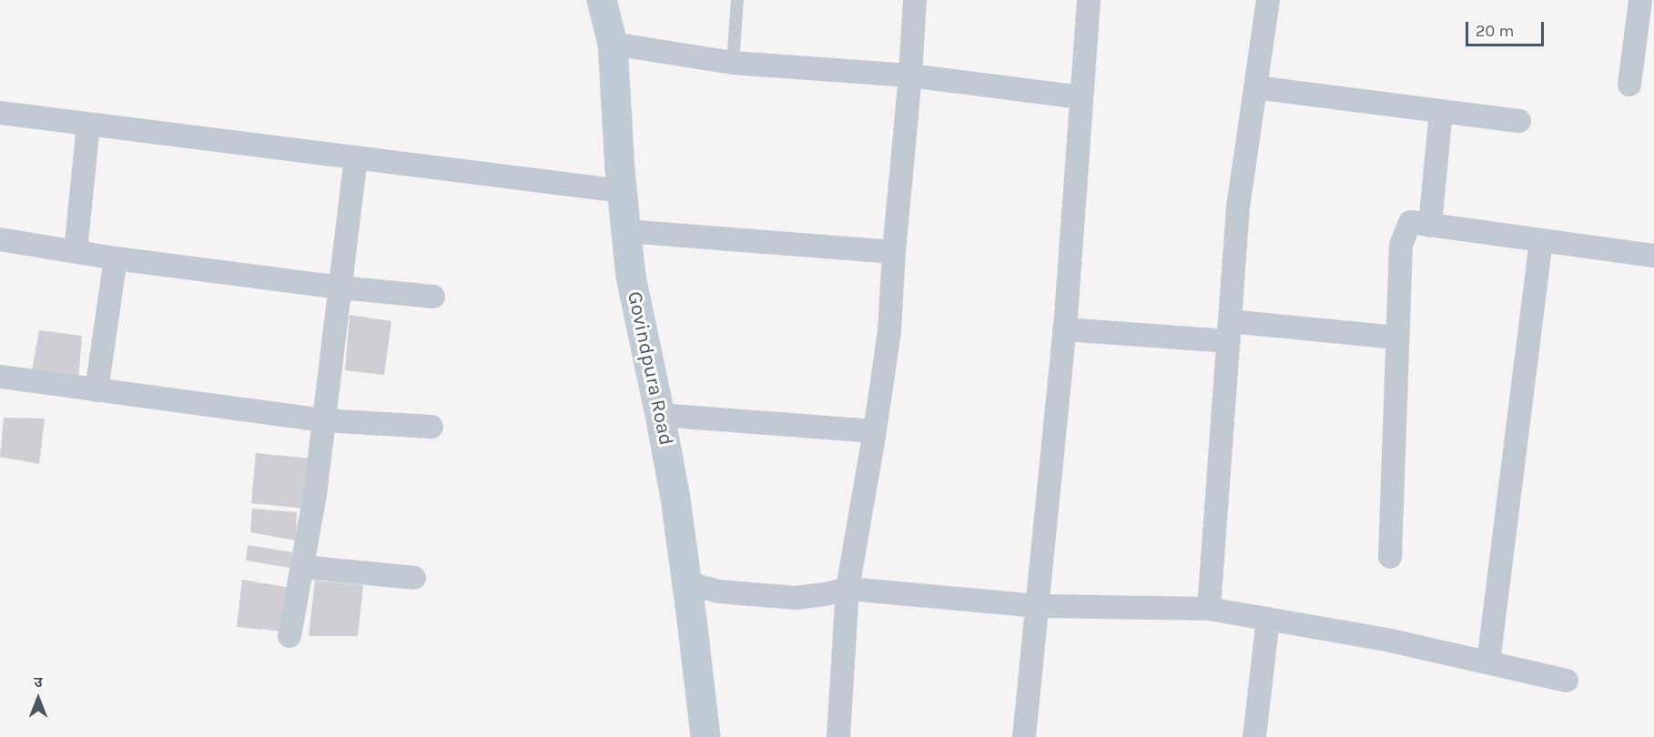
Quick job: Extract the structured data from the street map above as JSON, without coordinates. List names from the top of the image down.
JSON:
{
  "streets": {
    "street": ["Govindpura Road"]
  },
  "scale_bar": "20 m",
  "north": "top"
}
